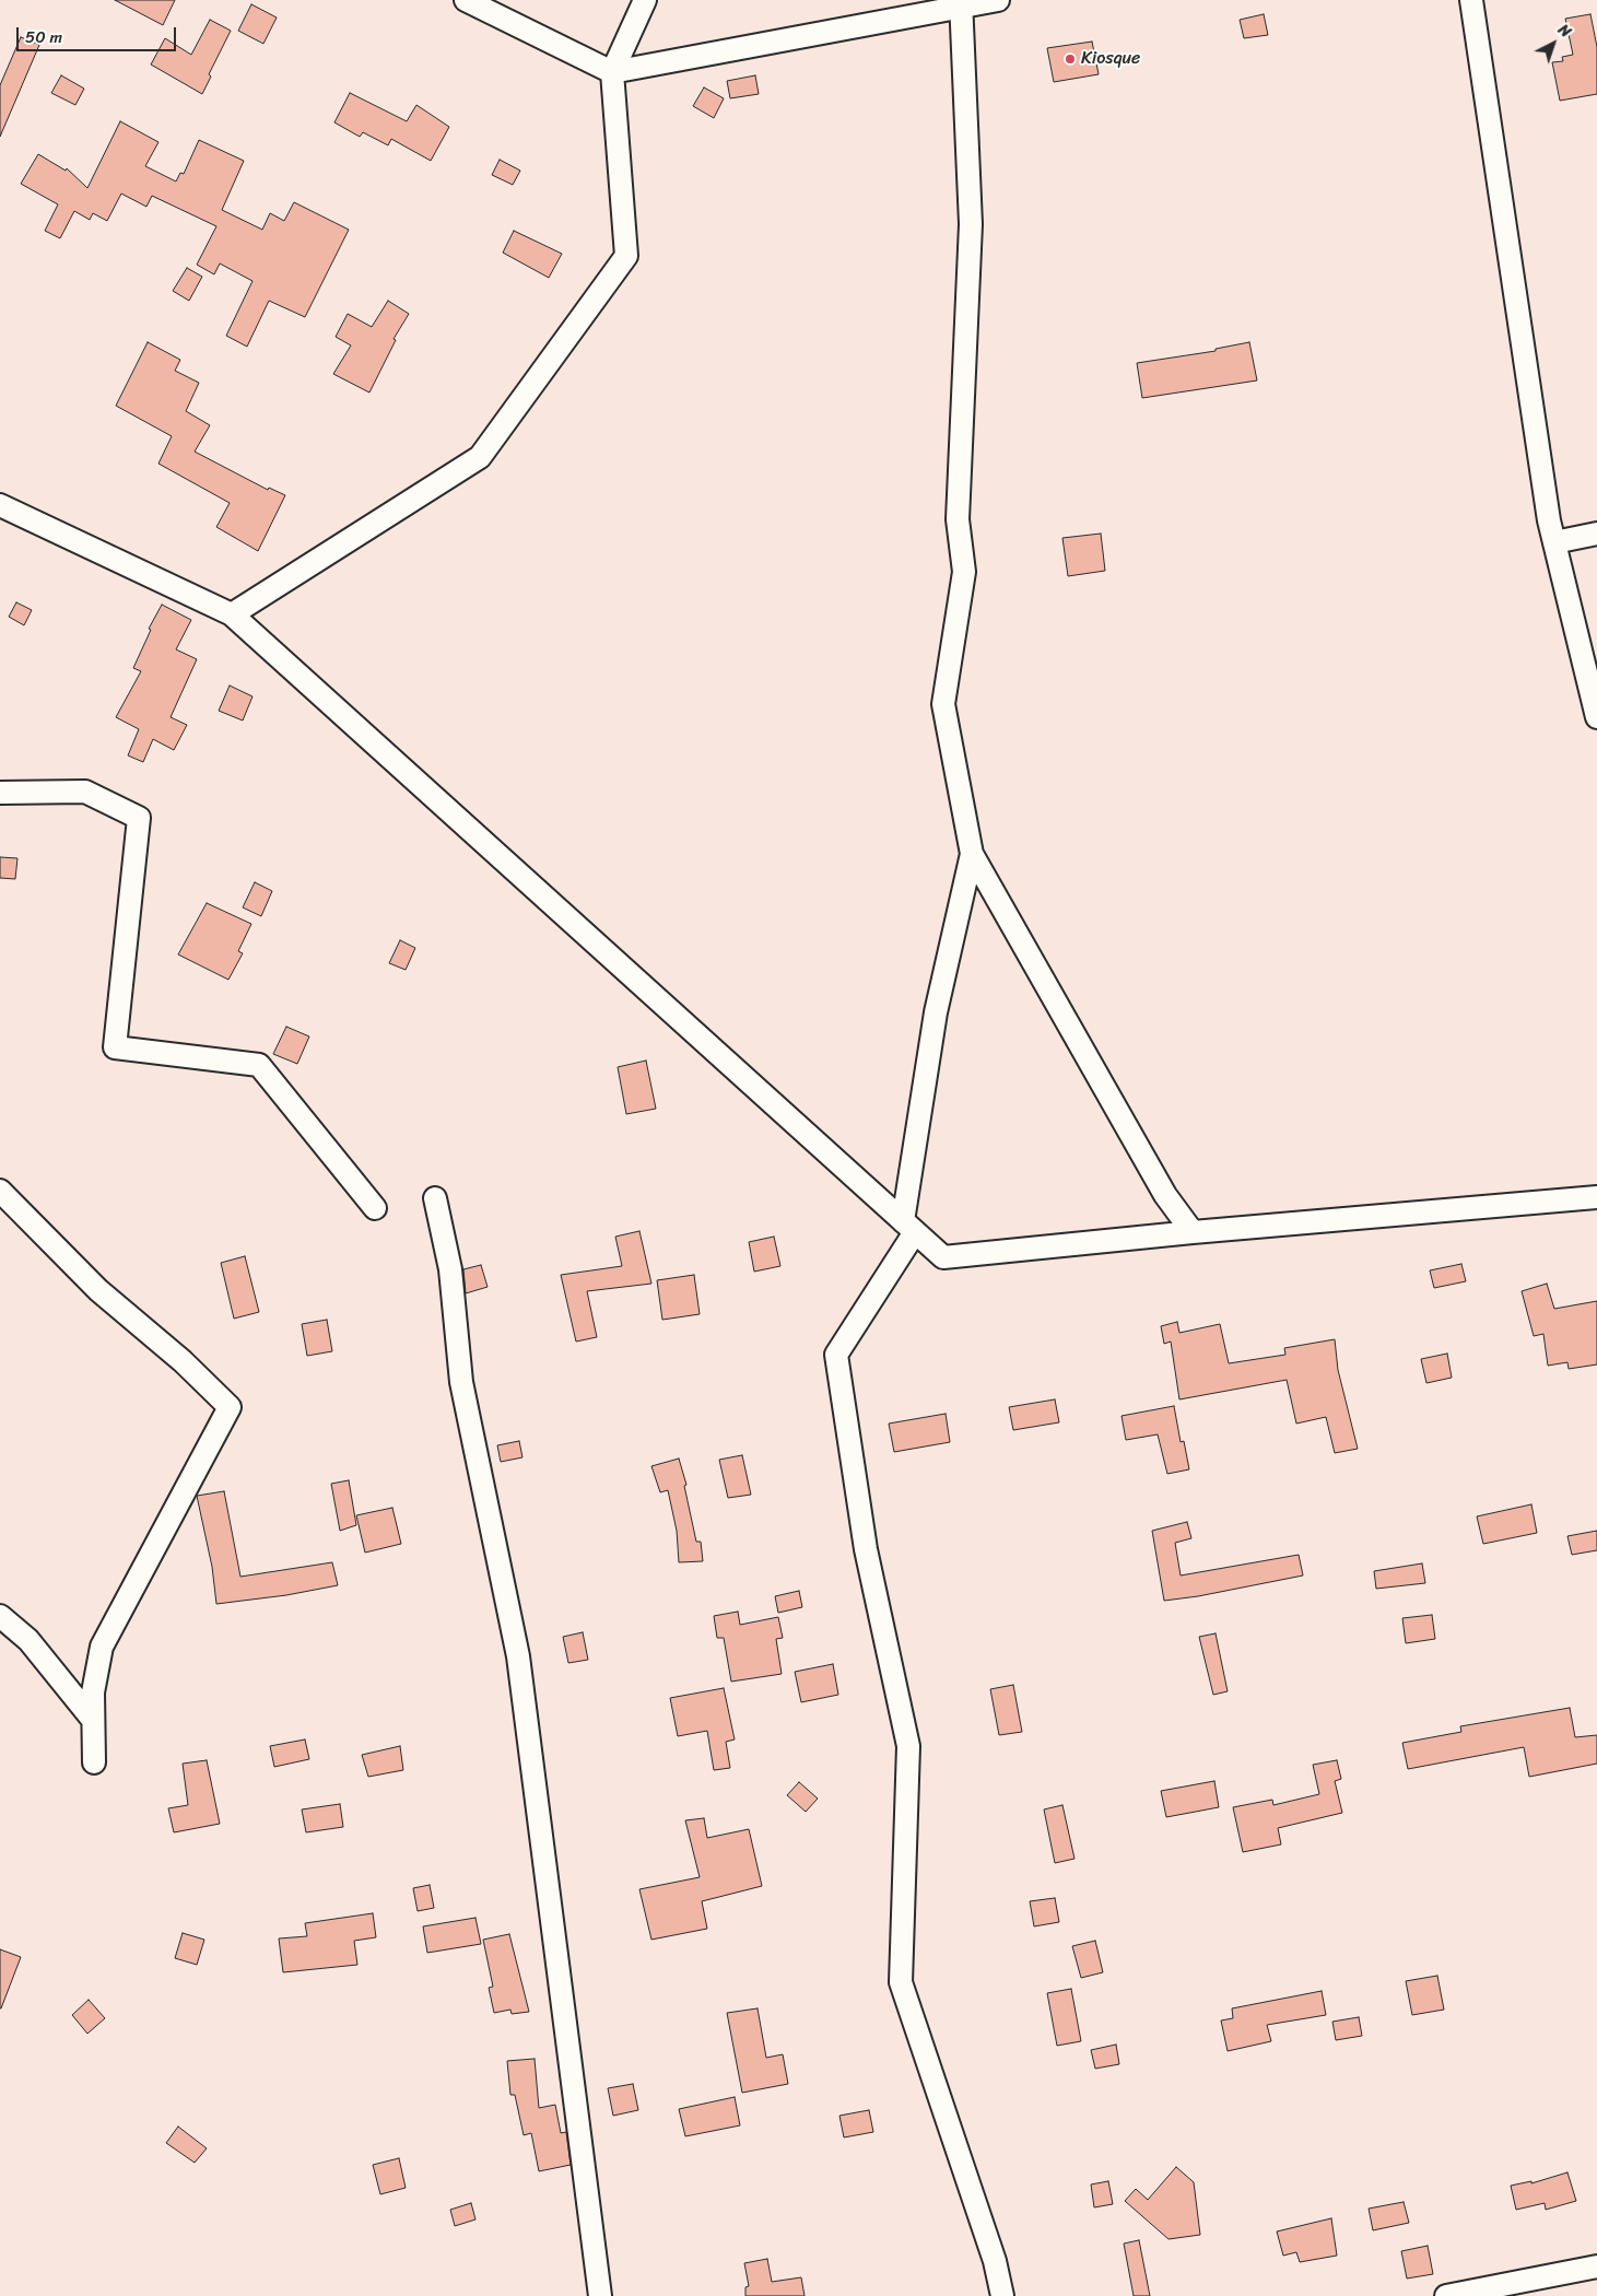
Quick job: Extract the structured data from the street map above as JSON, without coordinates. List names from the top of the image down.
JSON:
{
  "places": ["Kiosque"],
  "scale_bar": "50 m",
  "north": "top right"
}
